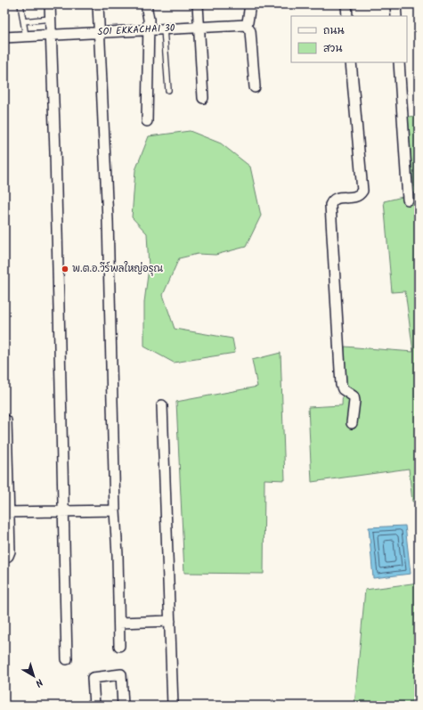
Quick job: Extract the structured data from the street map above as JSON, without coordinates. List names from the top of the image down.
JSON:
{
  "streets": {
    "street": ["SOI EKKACHAI 30"]
  },
  "places": ["พ.ต.อ.วีร์พลใหญ่อรุณ"],
  "legend": ["ถนน", "สวน"],
  "north": "bottom right"
}
